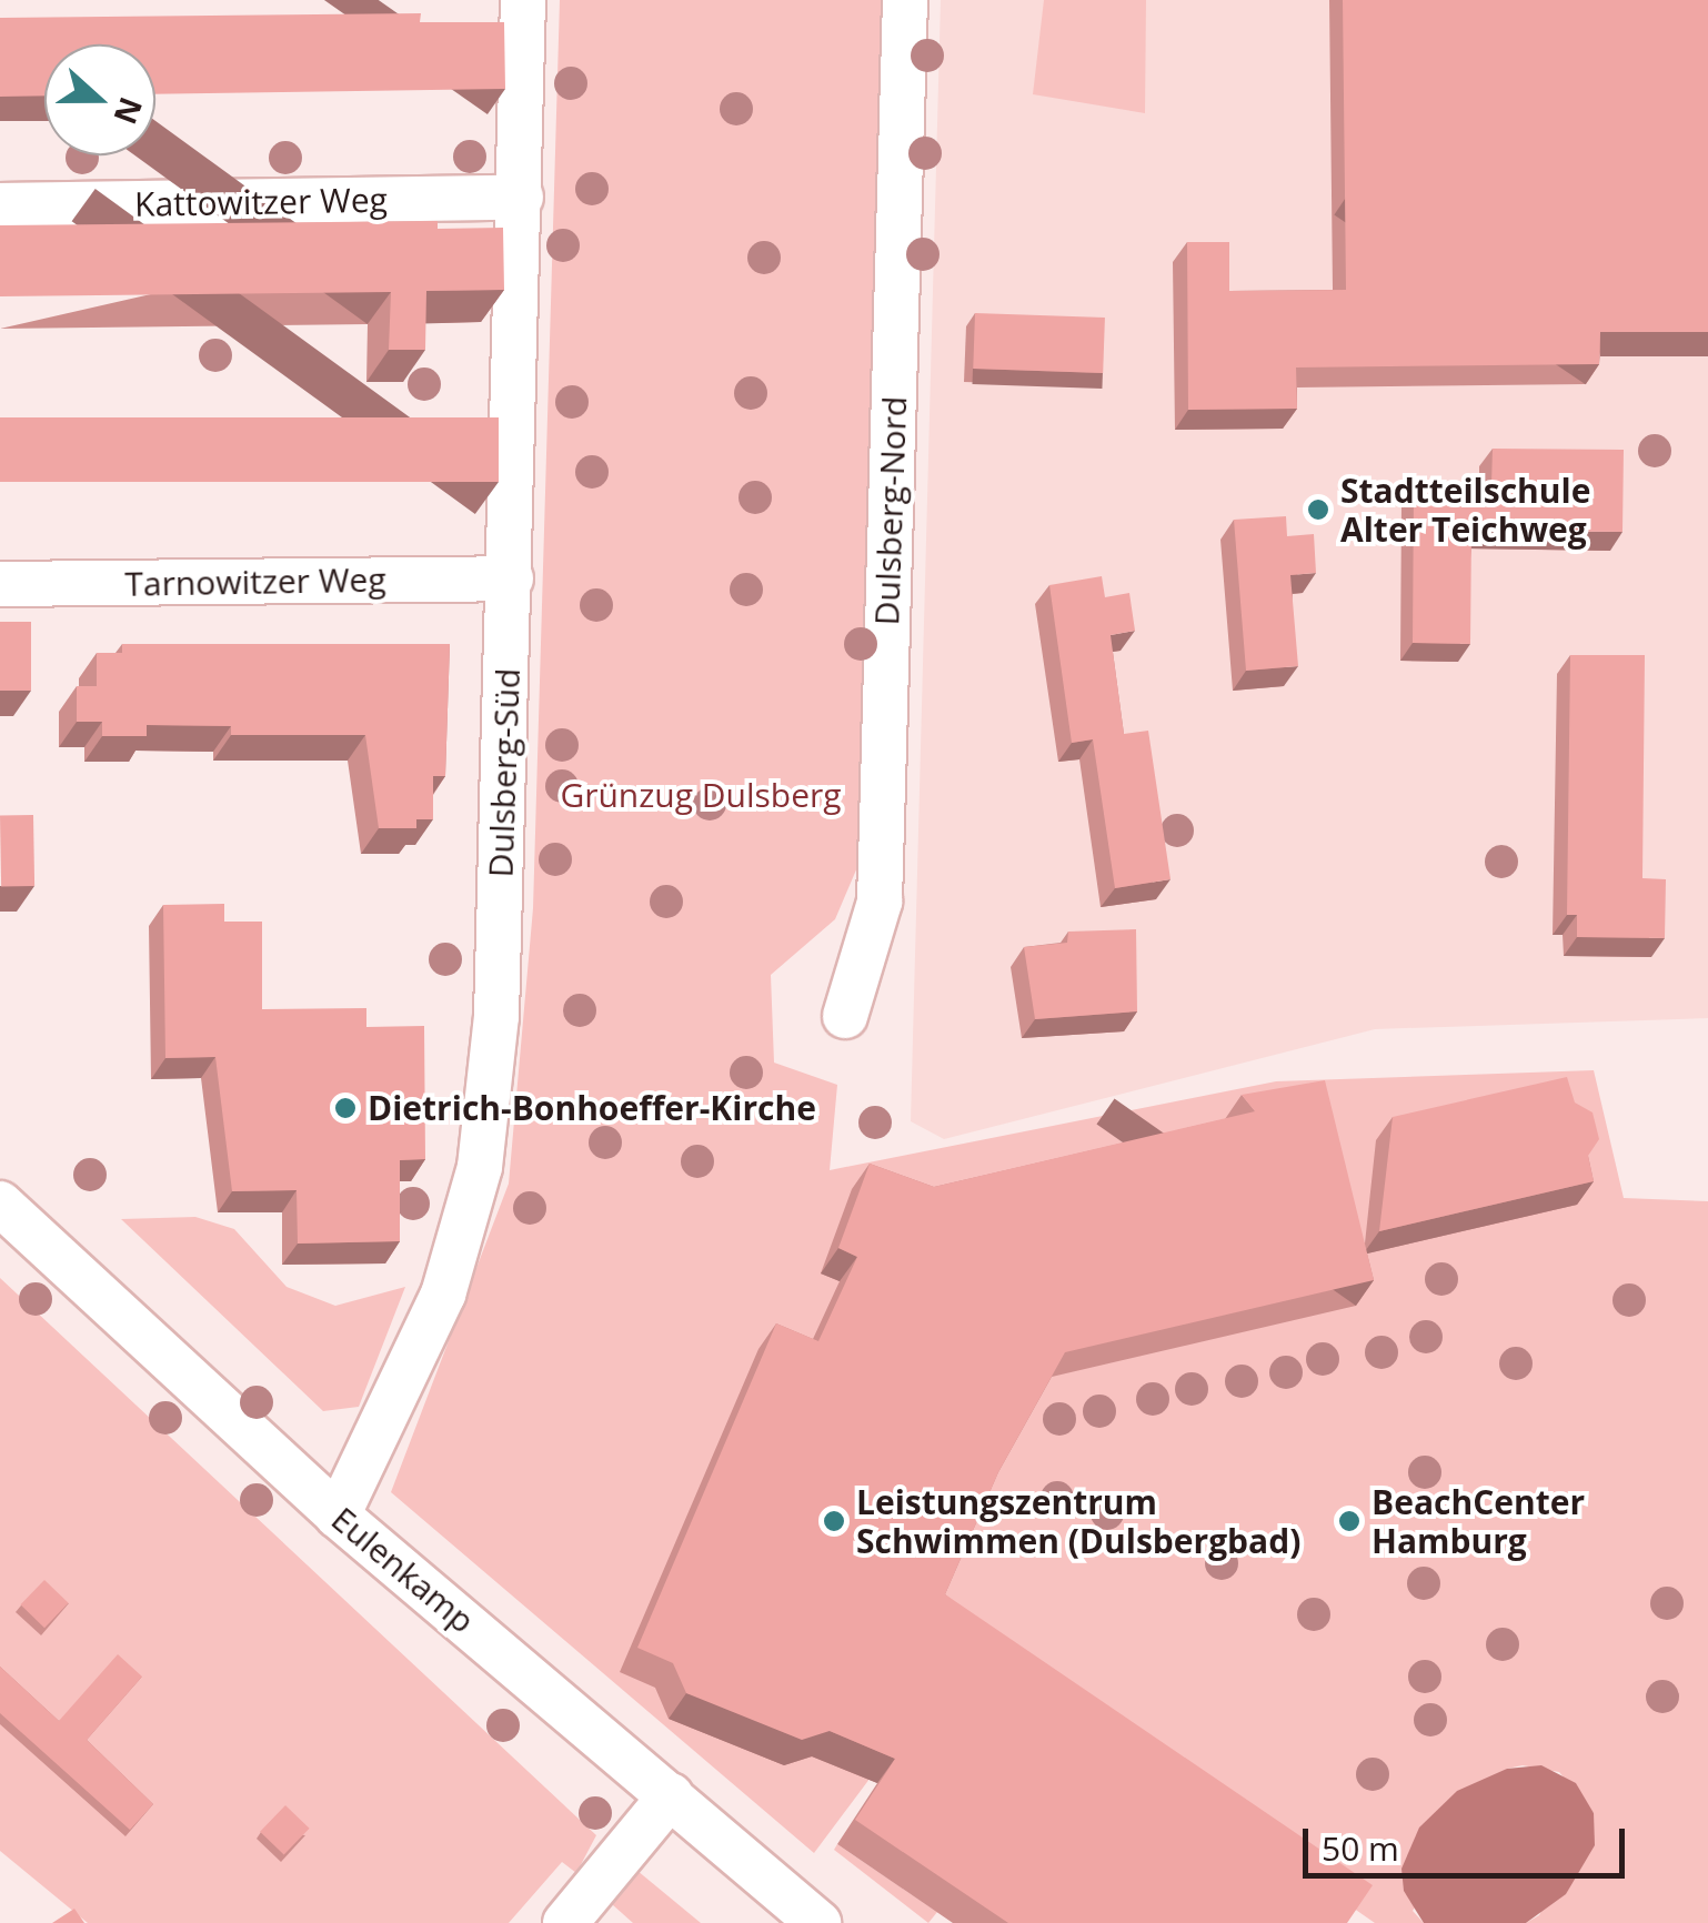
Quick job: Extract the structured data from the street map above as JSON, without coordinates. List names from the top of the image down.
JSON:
{
  "streets": {
    "street": [
      "Kattowitzer Weg",
      "Dulsberg-Nord",
      "Tarnowitzer Weg",
      "Dulsberg-Süd",
      "Eulenkamp"
    ]
  },
  "crossings": [
    ["Kattowitzer Weg", "Dulsberg-Süd"],
    ["Tarnowitzer Weg", "Dulsberg-Süd"],
    ["Dulsberg-Süd", "Eulenkamp"]
  ],
  "parks": ["Grünzug Dulsberg"],
  "places": [
    "Stadtteilschule Alter Teichweg",
    "Dietrich-Bonhoeffer-Kirche",
    "Leistungszentrum Schwimmen (Dulsbergbad)",
    "BeachCenter Hamburg"
  ],
  "scale_bar": "50 m",
  "north": "right"
}
